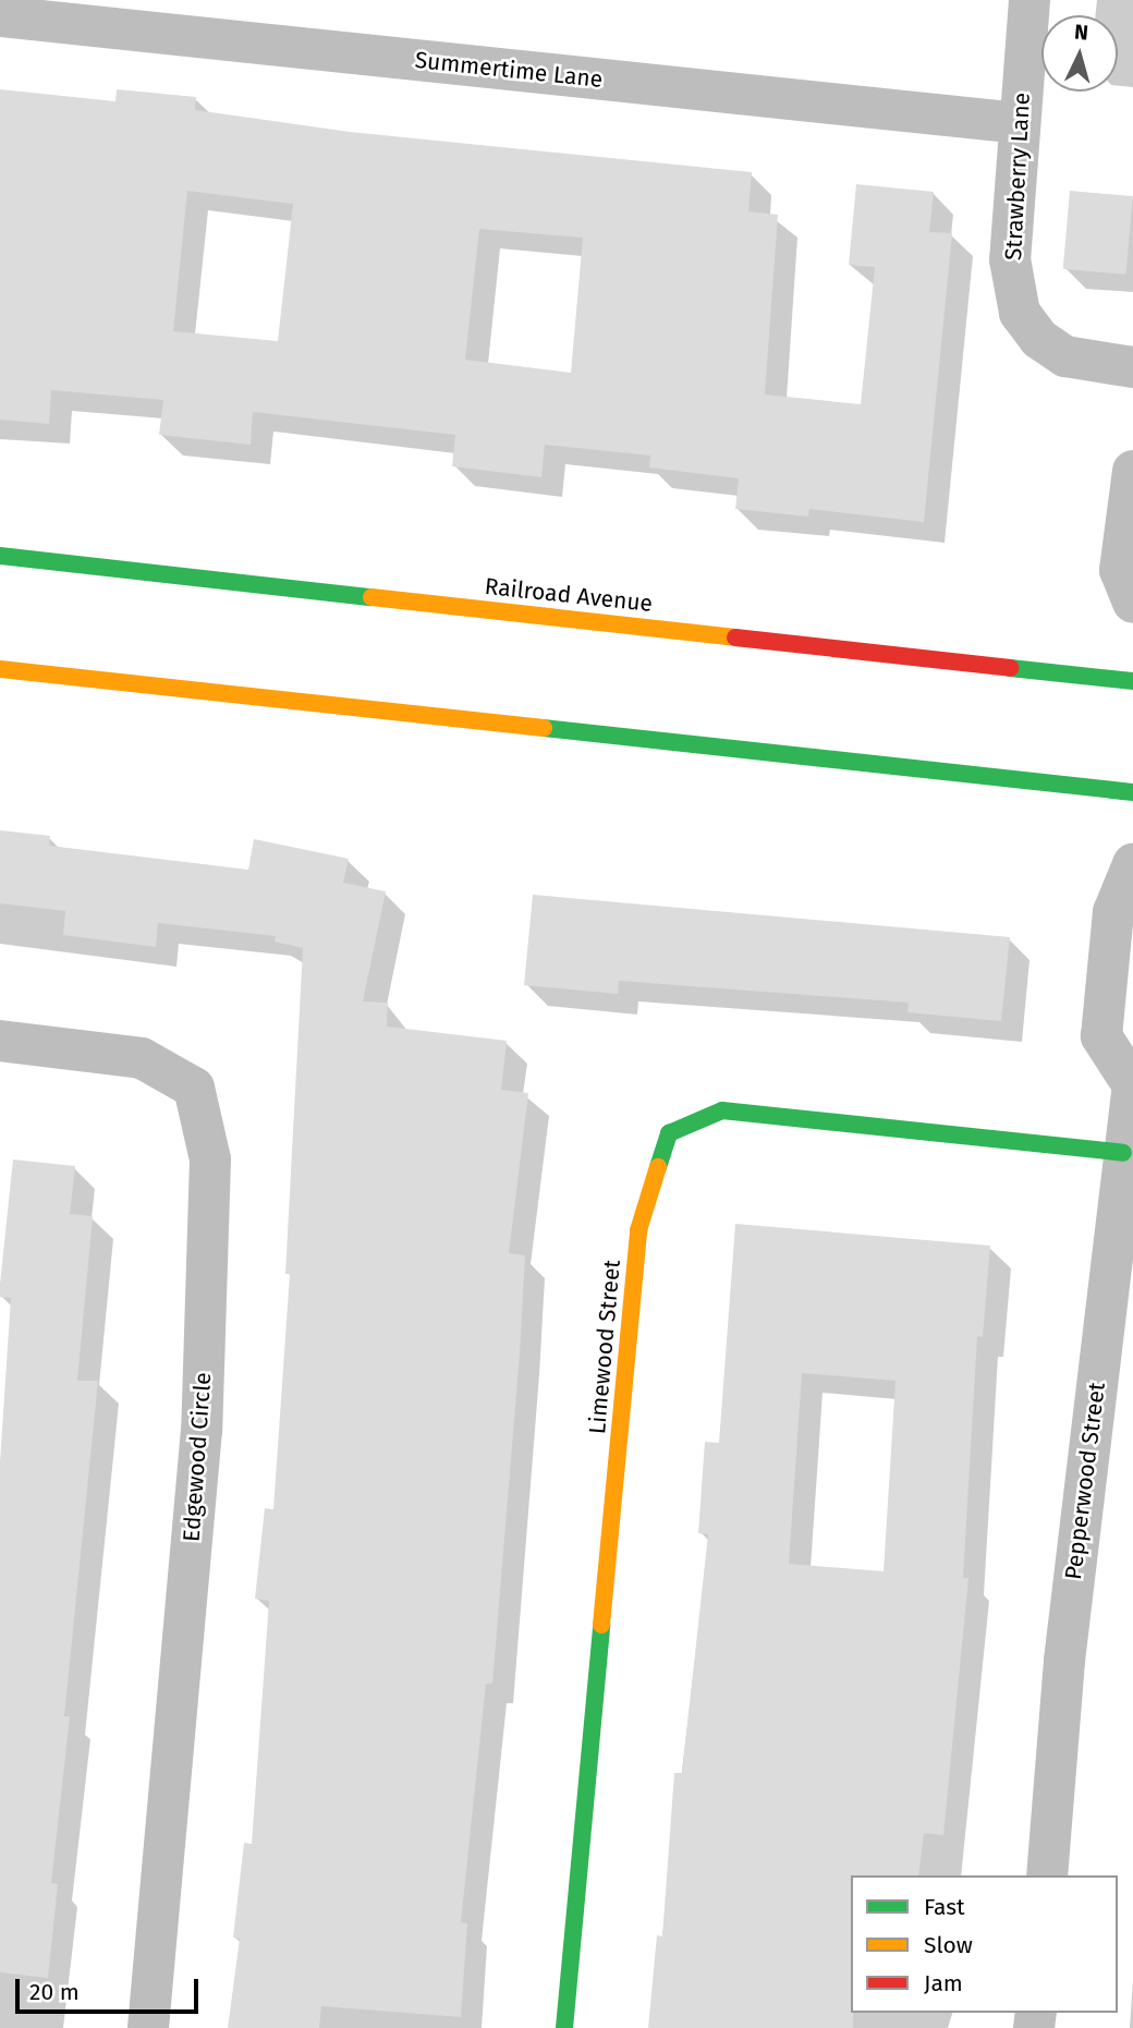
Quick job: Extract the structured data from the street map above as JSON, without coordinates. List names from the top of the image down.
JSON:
{
  "streets": {
    "street": [
      "Summertime Lane",
      "Strawberry Lane",
      "Railroad Avenue",
      "Limewood Street",
      "Edgewood Circle",
      "Pepperwood Street"
    ]
  },
  "crossings": [
    ["Summertime Lane", "Strawberry Lane"],
    ["Limewood Street", "Pepperwood Street"]
  ],
  "legend": ["Fast", "Slow", "Jam"],
  "scale_bar": "20 m",
  "north": "top"
}
